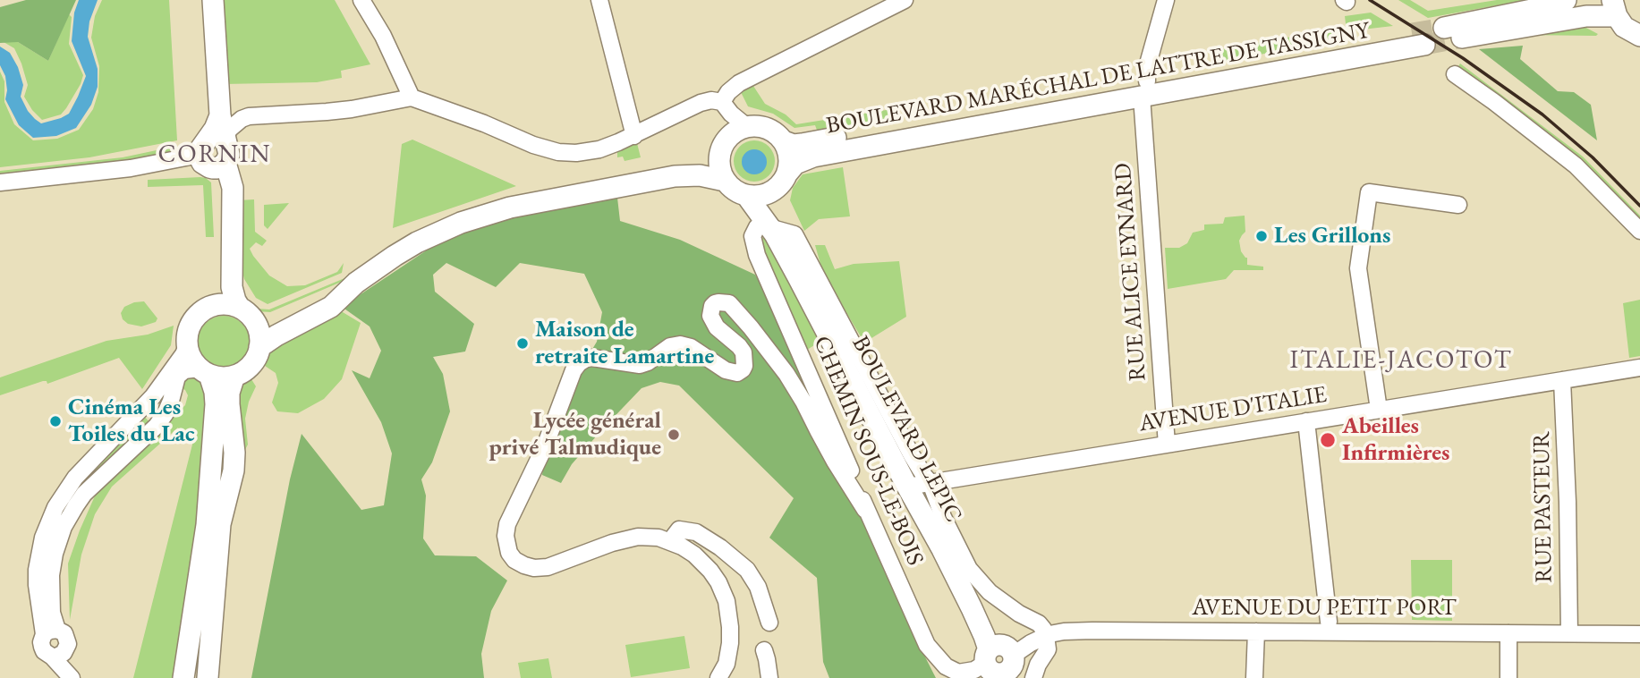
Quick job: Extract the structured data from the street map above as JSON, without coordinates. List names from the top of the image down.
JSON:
{
  "streets": {
    "main road": ["BOULEVARD MARÉCHAL DE LATTRE DE TASSIGNY", "BOULEVARD LEPIC"],
    "street": [
      "RUE ALICE EYNARD",
      "AVENUE D'ITALIE",
      "CHEMIN SOUS-LE-BOIS",
      "RUE PASTEUR",
      "AVENUE DU PETIT PORT"
    ]
  },
  "crossings": [
    ["BOULEVARD MARÉCHAL DE LATTRE DE TASSIGNY", "RUE ALICE EYNARD"],
    ["BOULEVARD MARÉCHAL DE LATTRE DE TASSIGNY", "BOULEVARD LEPIC"],
    ["BOULEVARD MARÉCHAL DE LATTRE DE TASSIGNY", "CHEMIN SOUS-LE-BOIS"],
    ["RUE ALICE EYNARD", "AVENUE D'ITALIE"],
    ["AVENUE D'ITALIE", "BOULEVARD LEPIC"],
    ["AVENUE D'ITALIE", "RUE PASTEUR"],
    ["BOULEVARD LEPIC", "CHEMIN SOUS-LE-BOIS"],
    ["BOULEVARD LEPIC", "AVENUE DU PETIT PORT"],
    ["CHEMIN SOUS-LE-BOIS", "AVENUE DU PETIT PORT"],
    ["RUE PASTEUR", "AVENUE DU PETIT PORT"]
  ],
  "districts": ["CORNIN", "ITALIE-JACOTOT"],
  "places": [
    "Les Grillons",
    "Maison de retraite Lamartine",
    "Cinéma Les Toiles du Lac",
    "Lycée général privé Talmudique",
    "Abeilles Infirmières"
  ]
}
